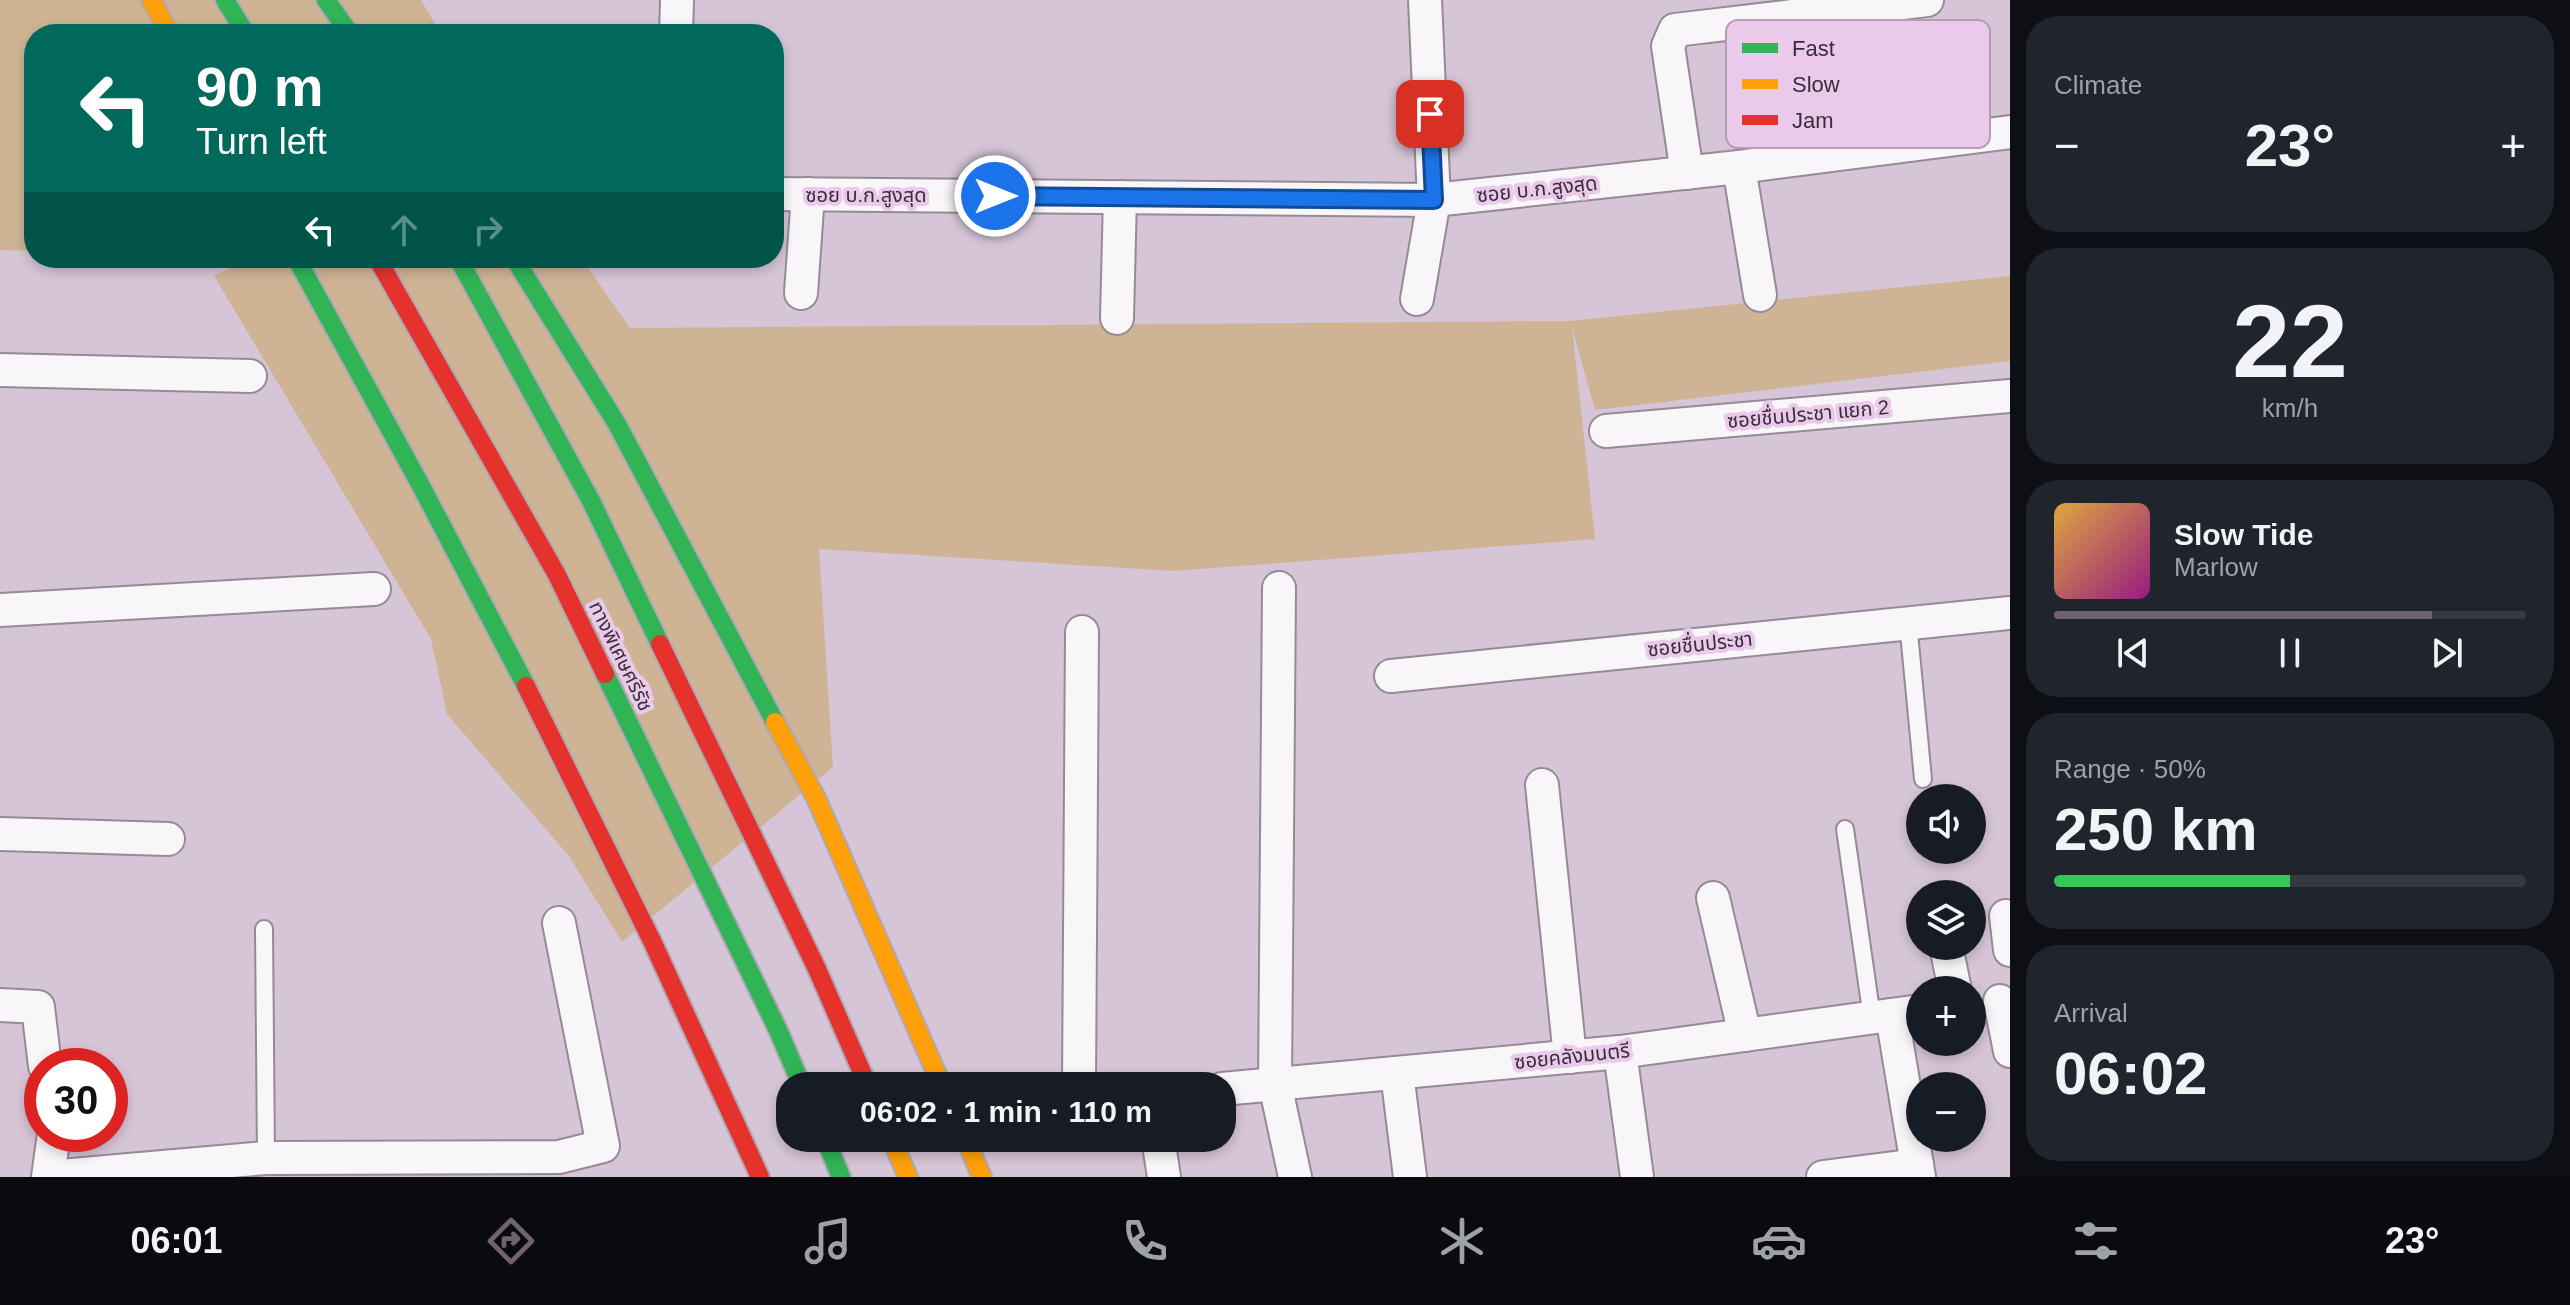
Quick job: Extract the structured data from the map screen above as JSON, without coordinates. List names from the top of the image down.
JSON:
{
  "streets": {
    "highway": ["ทางพิเศษศรีรัช"],
    "street": [
      "ซอย บ.ก.สูงสุด",
      "ซอยชื่นประชา แยก 2",
      "ซอยชื่นประชา",
      "ซอยคลังมนตรี"
    ]
  },
  "legend": ["Fast", "Slow", "Jam"],
  "page": {
    "tile": [
      "Climate",
      ["22", "km/h"],
      ["Range · 50%", "250 km"],
      ["Arrival", "06:02"]
    ],
    "turn": ["90 m", "Turn left"],
    "heat": ["−", "23°", "+"],
    "song": ["Slow Tide", "Marlow"],
    "map_buttons": ["+", "−"],
    "limit": "30",
    "trip": "06:02 · 1 min · 110 m",
    "tabs": ["06:01", "23°"]
  }
}
